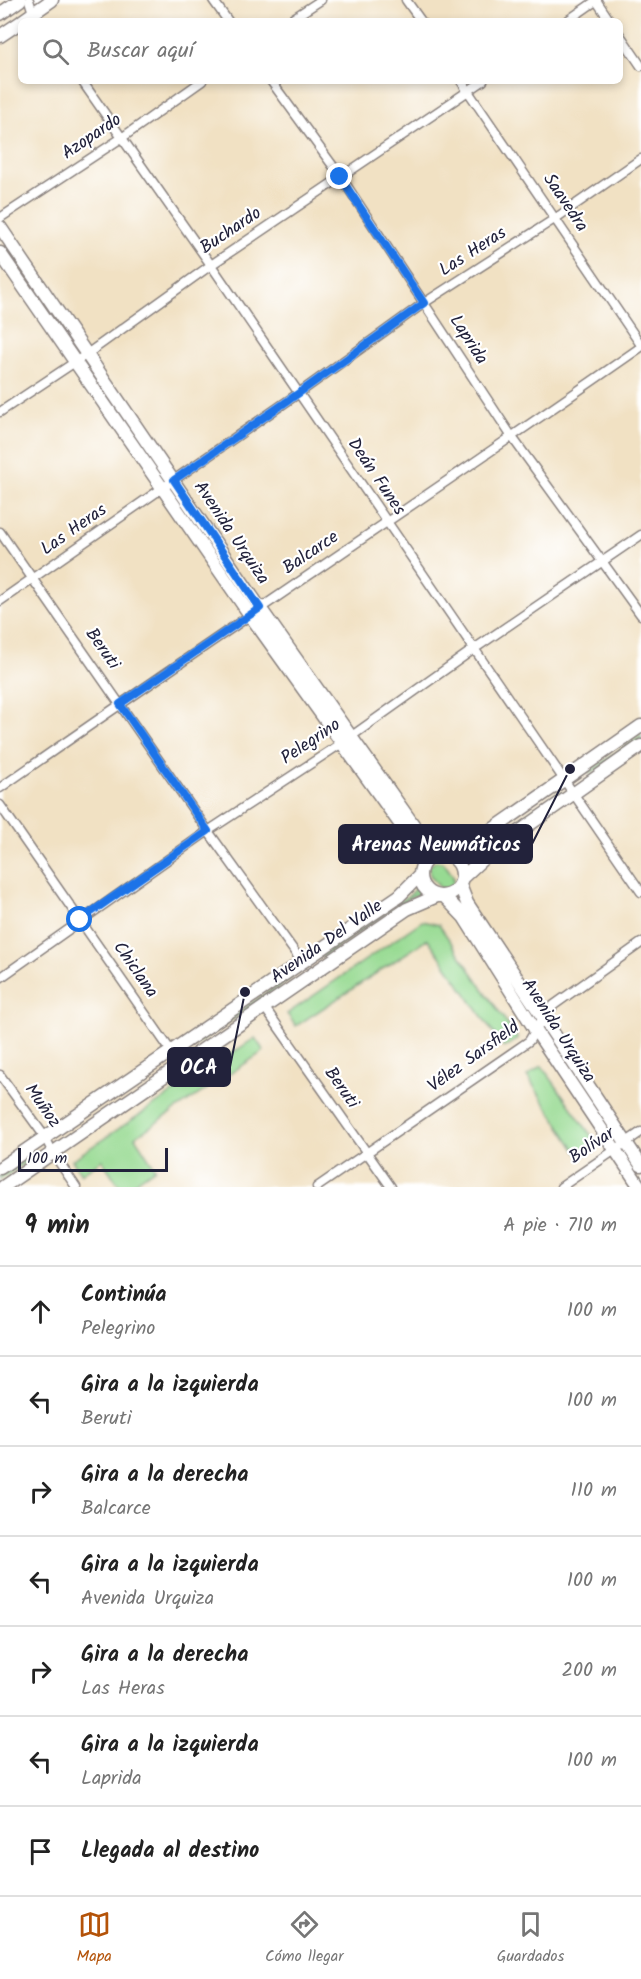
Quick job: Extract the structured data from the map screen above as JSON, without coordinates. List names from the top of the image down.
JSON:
{
  "streets": {
    "main road": ["Avenida Urquiza", "Avenida Del Valle"],
    "street": [
      "Azopardo",
      "Saavedra",
      "Buchardo",
      "Las Heras",
      "Laprida",
      "Deán Funes",
      "Balcarce",
      "Beruti",
      "Pelegrino",
      "Chiclana",
      "Vélez Sarsfield",
      "Muñoz",
      "Bolívar"
    ]
  },
  "crossings": [
    ["Azopardo", "Deán Funes"],
    ["Saavedra", "Buchardo"],
    ["Saavedra", "Las Heras"],
    ["Saavedra", "Balcarce"],
    ["Buchardo", "Laprida"],
    ["Buchardo", "Deán Funes"],
    ["Buchardo", "Avenida Urquiza"],
    ["Las Heras", "Laprida"],
    ["Las Heras", "Deán Funes"],
    ["Las Heras", "Avenida Urquiza"],
    ["Las Heras", "Beruti"],
    ["Laprida", "Balcarce"],
    ["Laprida", "Pelegrino"],
    ["Deán Funes", "Balcarce"],
    ["Deán Funes", "Pelegrino"],
    ["Avenida Urquiza", "Balcarce"],
    ["Avenida Urquiza", "Pelegrino"],
    ["Avenida Urquiza", "Avenida Del Valle"],
    ["Avenida Urquiza", "Vélez Sarsfield"],
    ["Avenida Urquiza", "Bolívar"],
    ["Balcarce", "Beruti"],
    ["Beruti", "Pelegrino"],
    ["Beruti", "Avenida Del Valle"],
    ["Beruti", "Vélez Sarsfield"],
    ["Pelegrino", "Chiclana"],
    ["Avenida Del Valle", "Chiclana"],
    ["Avenida Del Valle", "Muñoz"]
  ],
  "places": ["Arenas Neumáticos", "OCA"],
  "scale_bar": "100 m",
  "page": {
    "search": "Buscar aquí",
    "scale": "100 m",
    "heading": ["9 min", "A pie · 710 m"],
    "list": [
      ["Continúa", "Pelegrino", "100 m"],
      ["Gira a la izquierda", "Beruti", "100 m"],
      ["Gira a la derecha", "Balcarce", "110 m"],
      ["Gira a la izquierda", "Avenida Urquiza", "100 m"],
      ["Gira a la derecha", "Las Heras", "200 m"],
      ["Gira a la izquierda", "Laprida", "100 m"],
      "Llegada al destino"
    ],
    "nav": ["Mapa", "Cómo llegar", "Guardados"]
  }
}
